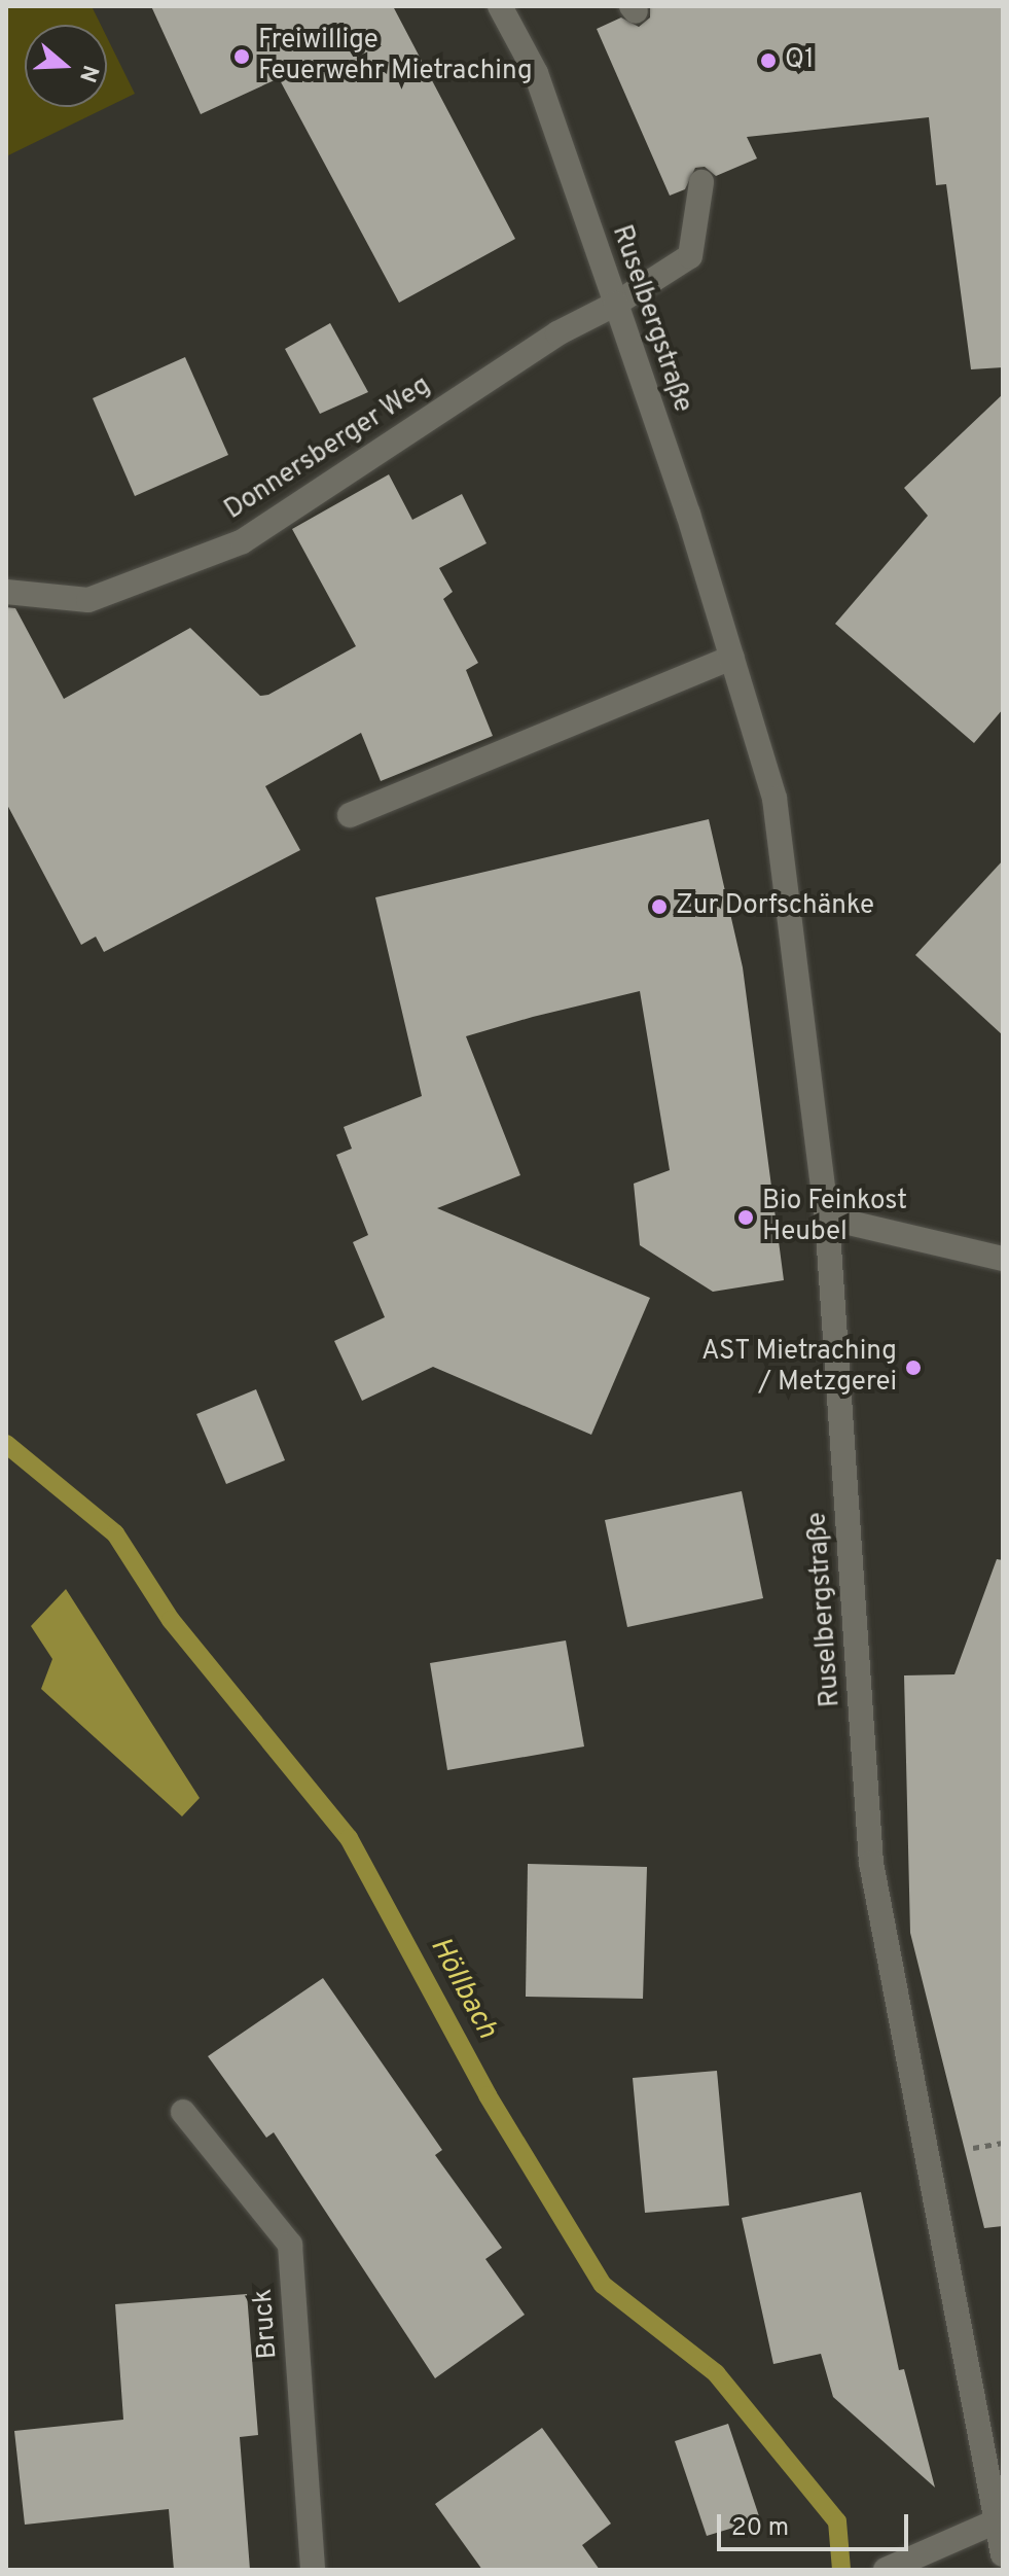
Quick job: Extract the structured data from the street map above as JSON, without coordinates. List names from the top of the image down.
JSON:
{
  "streets": {
    "main road": ["Ruselbergstraße", "Donnersberger Weg", "Bruck"]
  },
  "crossings": [
    ["Ruselbergstraße", "Donnersberger Weg"]
  ],
  "water": ["Höllbach"],
  "places": [
    "Freiwillige Feuerwehr Mietraching",
    "Q1",
    "Zur Dorfschänke",
    "Bio Feinkost Heubel",
    "AST Mietraching / Metzgerei"
  ],
  "scale_bar": "20 m",
  "north": "right"
}
